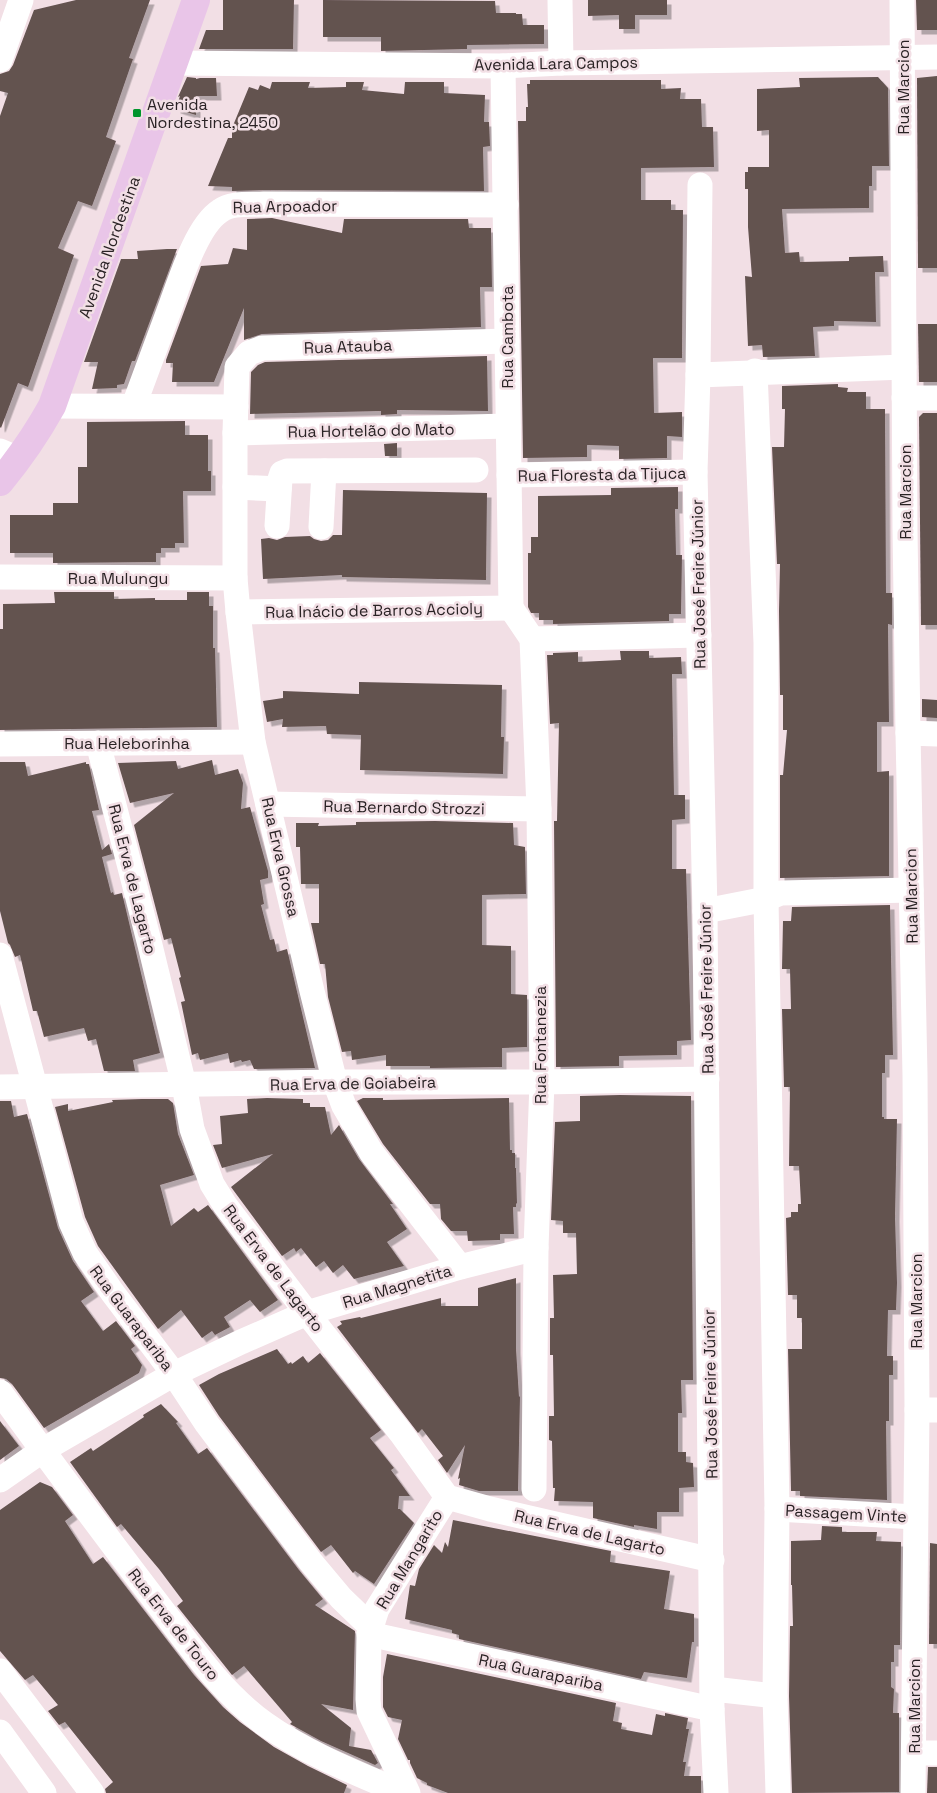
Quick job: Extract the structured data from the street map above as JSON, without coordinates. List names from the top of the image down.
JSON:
{
  "streets": {
    "main road": ["Avenida Nordestina"],
    "street": [
      "Avenida Lara Campos",
      "Rua Marcion",
      "Rua Arpoador",
      "Rua Cambota",
      "Rua Atauba",
      "Rua Hortelão do Mato",
      "Rua Floresta da Tijuca",
      "Rua Mulungu",
      "Rua José Freire Júnior",
      "Rua Inácio de Barros Accioly",
      "Rua Heleborinha",
      "Rua Bernardo Strozzi",
      "Rua Erva Grossa",
      "Rua Erva de Lagarto",
      "Rua Fontanezia",
      "Rua Erva de Goiabeira",
      "Rua Magnetita",
      "Rua Guarapariba",
      "Passagem Vinte",
      "Rua Mangarito",
      "Rua Erva de Touro"
    ]
  },
  "crossings": [
    ["Avenida Lara Campos", "Rua Marcion"],
    ["Avenida Lara Campos", "Avenida Nordestina"],
    ["Avenida Lara Campos", "Rua Cambota"],
    ["Rua Marcion", "Passagem Vinte"],
    ["Rua Arpoador", "Rua Cambota"],
    ["Rua Cambota", "Rua Atauba"],
    ["Rua Cambota", "Rua Hortelão do Mato"],
    ["Rua Cambota", "Rua Floresta da Tijuca"],
    ["Rua Cambota", "Rua Inácio de Barros Accioly"],
    ["Rua Atauba", "Rua Erva Grossa"],
    ["Rua Hortelão do Mato", "Rua Erva Grossa"],
    ["Rua Floresta da Tijuca", "Rua José Freire Júnior"],
    ["Rua Mulungu", "Rua Erva Grossa"],
    ["Rua José Freire Júnior", "Rua Erva de Lagarto"],
    ["Rua José Freire Júnior", "Rua Erva de Goiabeira"],
    ["Rua José Freire Júnior", "Rua Guarapariba"],
    ["Rua Inácio de Barros Accioly", "Rua Erva Grossa"],
    ["Rua Heleborinha", "Rua Erva Grossa"],
    ["Rua Heleborinha", "Rua Erva de Lagarto"],
    ["Rua Bernardo Strozzi", "Rua Erva Grossa"],
    ["Rua Bernardo Strozzi", "Rua Fontanezia"],
    ["Rua Erva Grossa", "Rua Erva de Goiabeira"],
    ["Rua Erva Grossa", "Rua Magnetita"],
    ["Rua Erva de Lagarto", "Rua Erva de Goiabeira"],
    ["Rua Erva de Lagarto", "Rua Magnetita"],
    ["Rua Erva de Lagarto", "Rua Mangarito"],
    ["Rua Fontanezia", "Rua Erva de Goiabeira"],
    ["Rua Fontanezia", "Rua Magnetita"],
    ["Rua Erva de Goiabeira", "Rua Guarapariba"],
    ["Rua Magnetita", "Rua Guarapariba"],
    ["Rua Magnetita", "Rua Erva de Touro"],
    ["Rua Guarapariba", "Rua Mangarito"]
  ],
  "places": {
    "transit": ["Avenida Nordestina, 2450"]
  }
}
